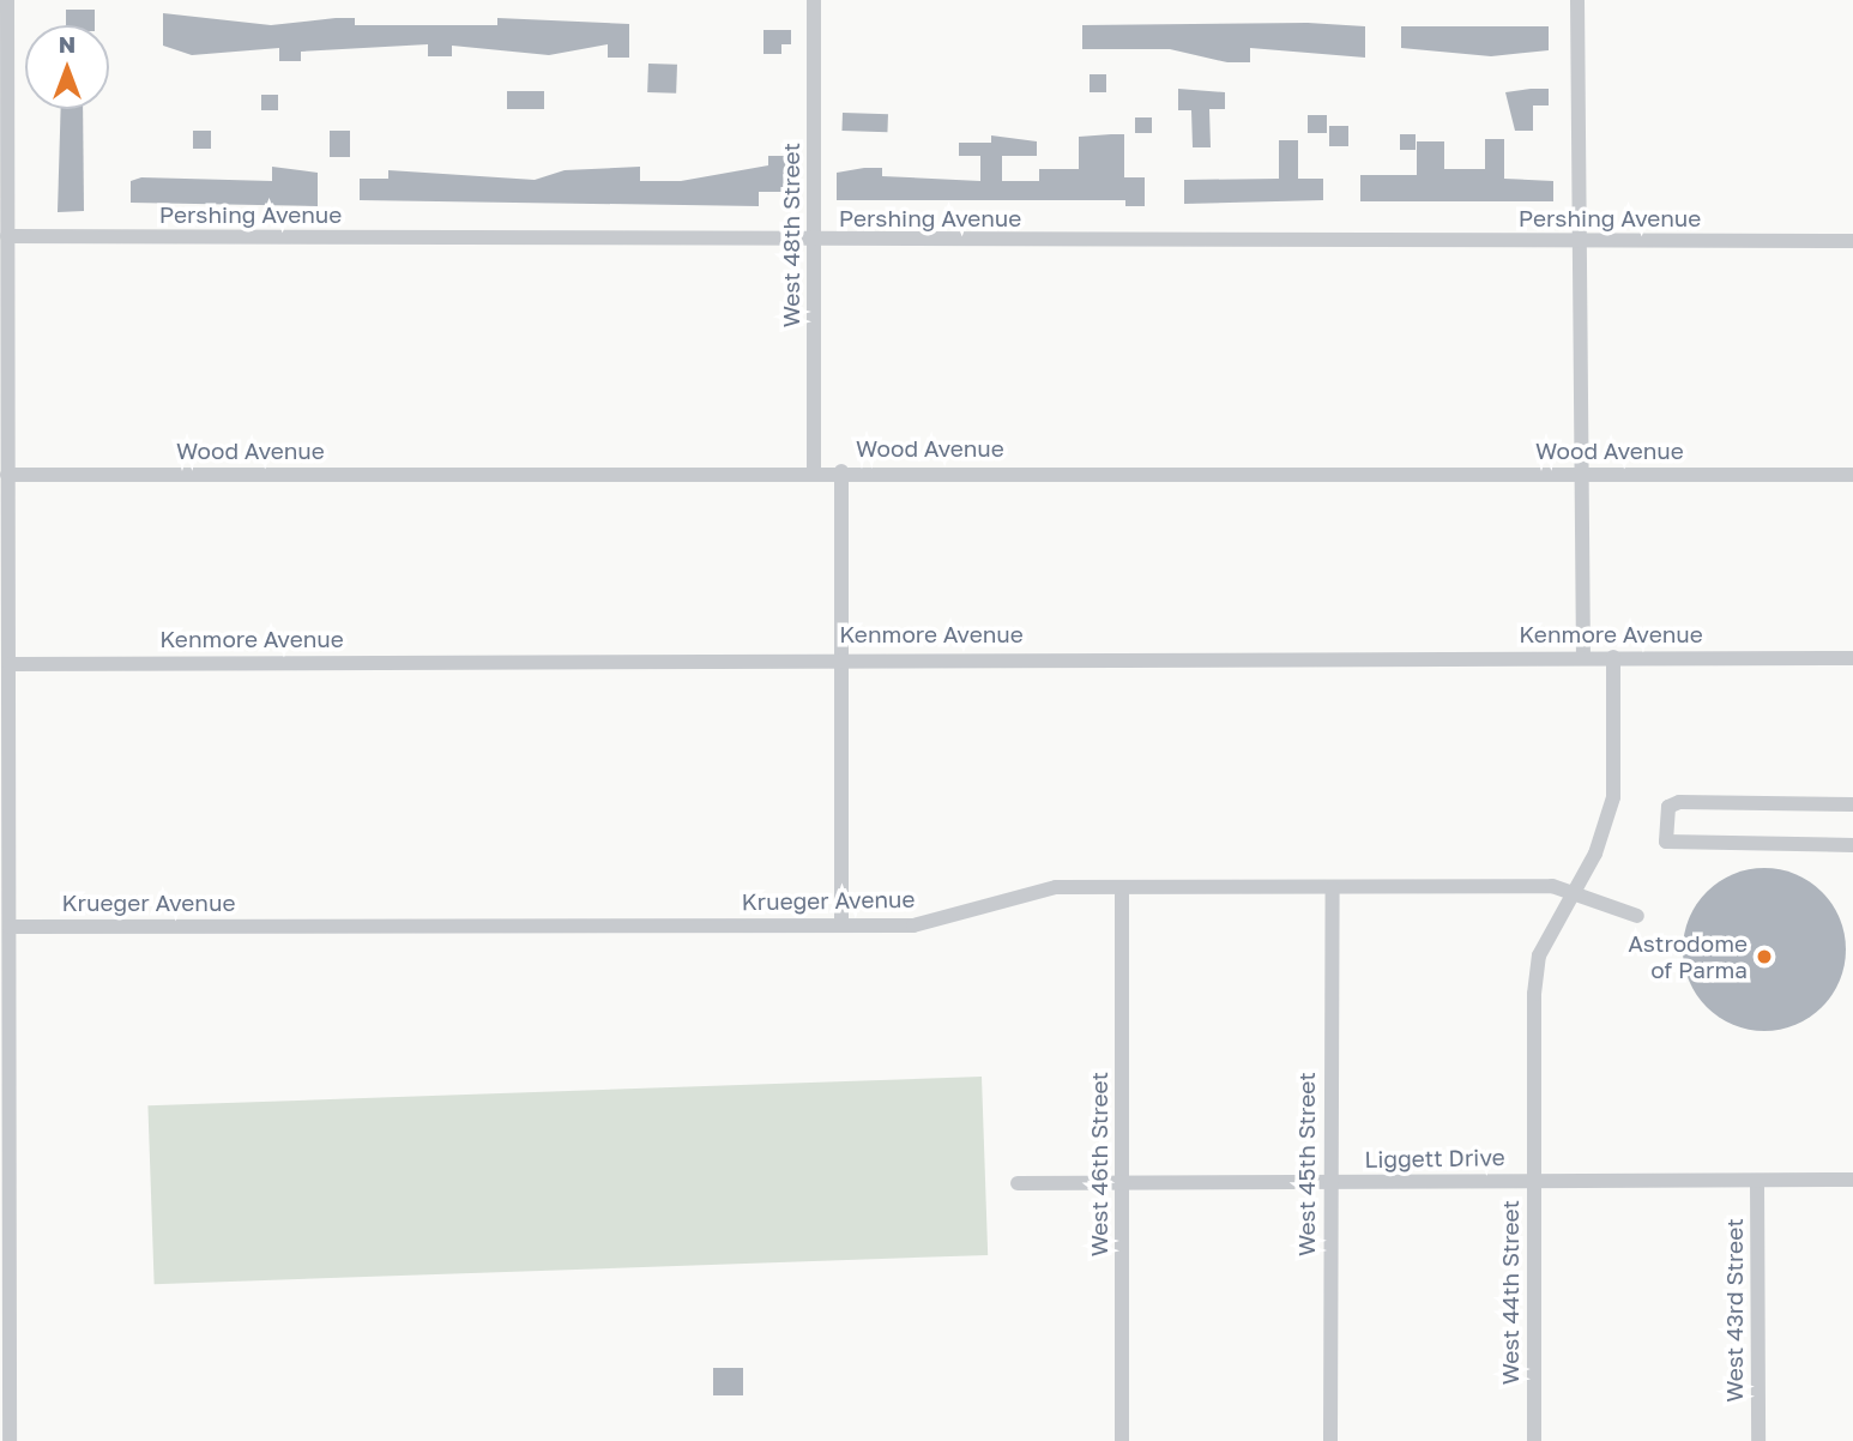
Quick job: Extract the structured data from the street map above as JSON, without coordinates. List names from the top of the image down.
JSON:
{
  "streets": {
    "street": [
      "Pershing Avenue",
      "West 48th Street",
      "Wood Avenue",
      "Kenmore Avenue",
      "Krueger Avenue",
      "Liggett Drive",
      "West 46th Street",
      "West 45th Street",
      "West 44th Street",
      "West 43rd Street"
    ]
  },
  "crossings": [
    ["Pershing Avenue", "West 48th Street"],
    ["West 48th Street", "Wood Avenue"],
    ["Kenmore Avenue", "West 44th Street"],
    ["Krueger Avenue", "West 46th Street"],
    ["Krueger Avenue", "West 45th Street"],
    ["Krueger Avenue", "West 44th Street"],
    ["Liggett Drive", "West 46th Street"],
    ["Liggett Drive", "West 45th Street"],
    ["Liggett Drive", "West 44th Street"],
    ["Liggett Drive", "West 43rd Street"]
  ],
  "places": ["Astrodome of Parma"],
  "north": "top"
}
